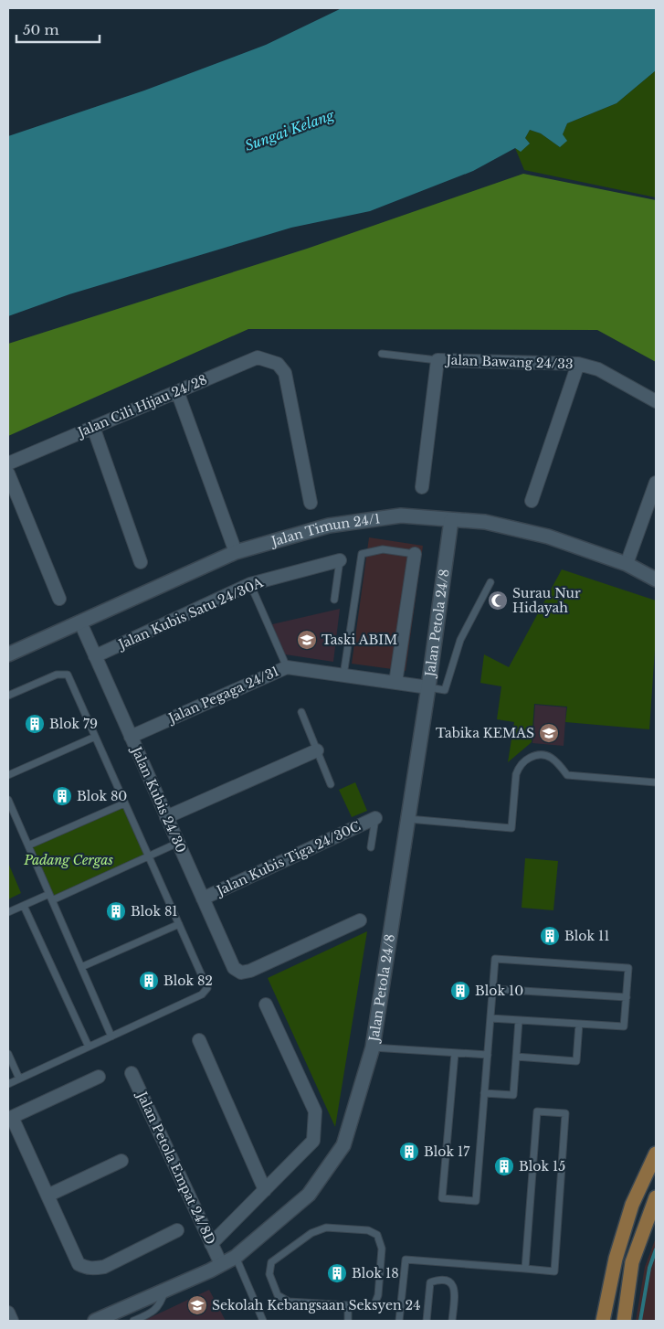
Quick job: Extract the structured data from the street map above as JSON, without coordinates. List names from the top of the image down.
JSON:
{
  "streets": {
    "street": [
      "Jalan Bawang 24/33",
      "Jalan Cili Hijau 24/28",
      "Jalan Timun 24/1",
      "Jalan Kubis Satu 24/30A",
      "Jalan Petola 24/8",
      "Jalan Pegaga 24/31",
      "Jalan Kubis 24/30",
      "Jalan Kubis Tiga 24/30C",
      "Jalan Petola Empat 24/8D"
    ]
  },
  "crossings": [
    ["Jalan Timun 24/1", "Jalan Petola 24/8"],
    ["Jalan Timun 24/1", "Jalan Kubis 24/30"],
    ["Jalan Kubis Satu 24/30A", "Jalan Kubis 24/30"],
    ["Jalan Petola 24/8", "Jalan Pegaga 24/31"],
    ["Jalan Petola 24/8", "Jalan Petola Empat 24/8D"],
    ["Jalan Pegaga 24/31", "Jalan Kubis 24/30"],
    ["Jalan Kubis 24/30", "Jalan Kubis Tiga 24/30C"]
  ],
  "water": ["Sungai Kelang"],
  "parks": ["Padang Cergas"],
  "places": {
    "mosque": ["Surau Nur Hidayah"],
    "school or university": ["Taski ABIM", "Tabika KEMAS", "Sekolah Kebangsaan Seksyen 24"],
    "building": [
      "Blok 79",
      "Blok 80",
      "Blok 81",
      "Blok 11",
      "Blok 82",
      "Blok 10",
      "Blok 17",
      "Blok 15",
      "Blok 18"
    ]
  },
  "scale_bar": "50 m"
}
